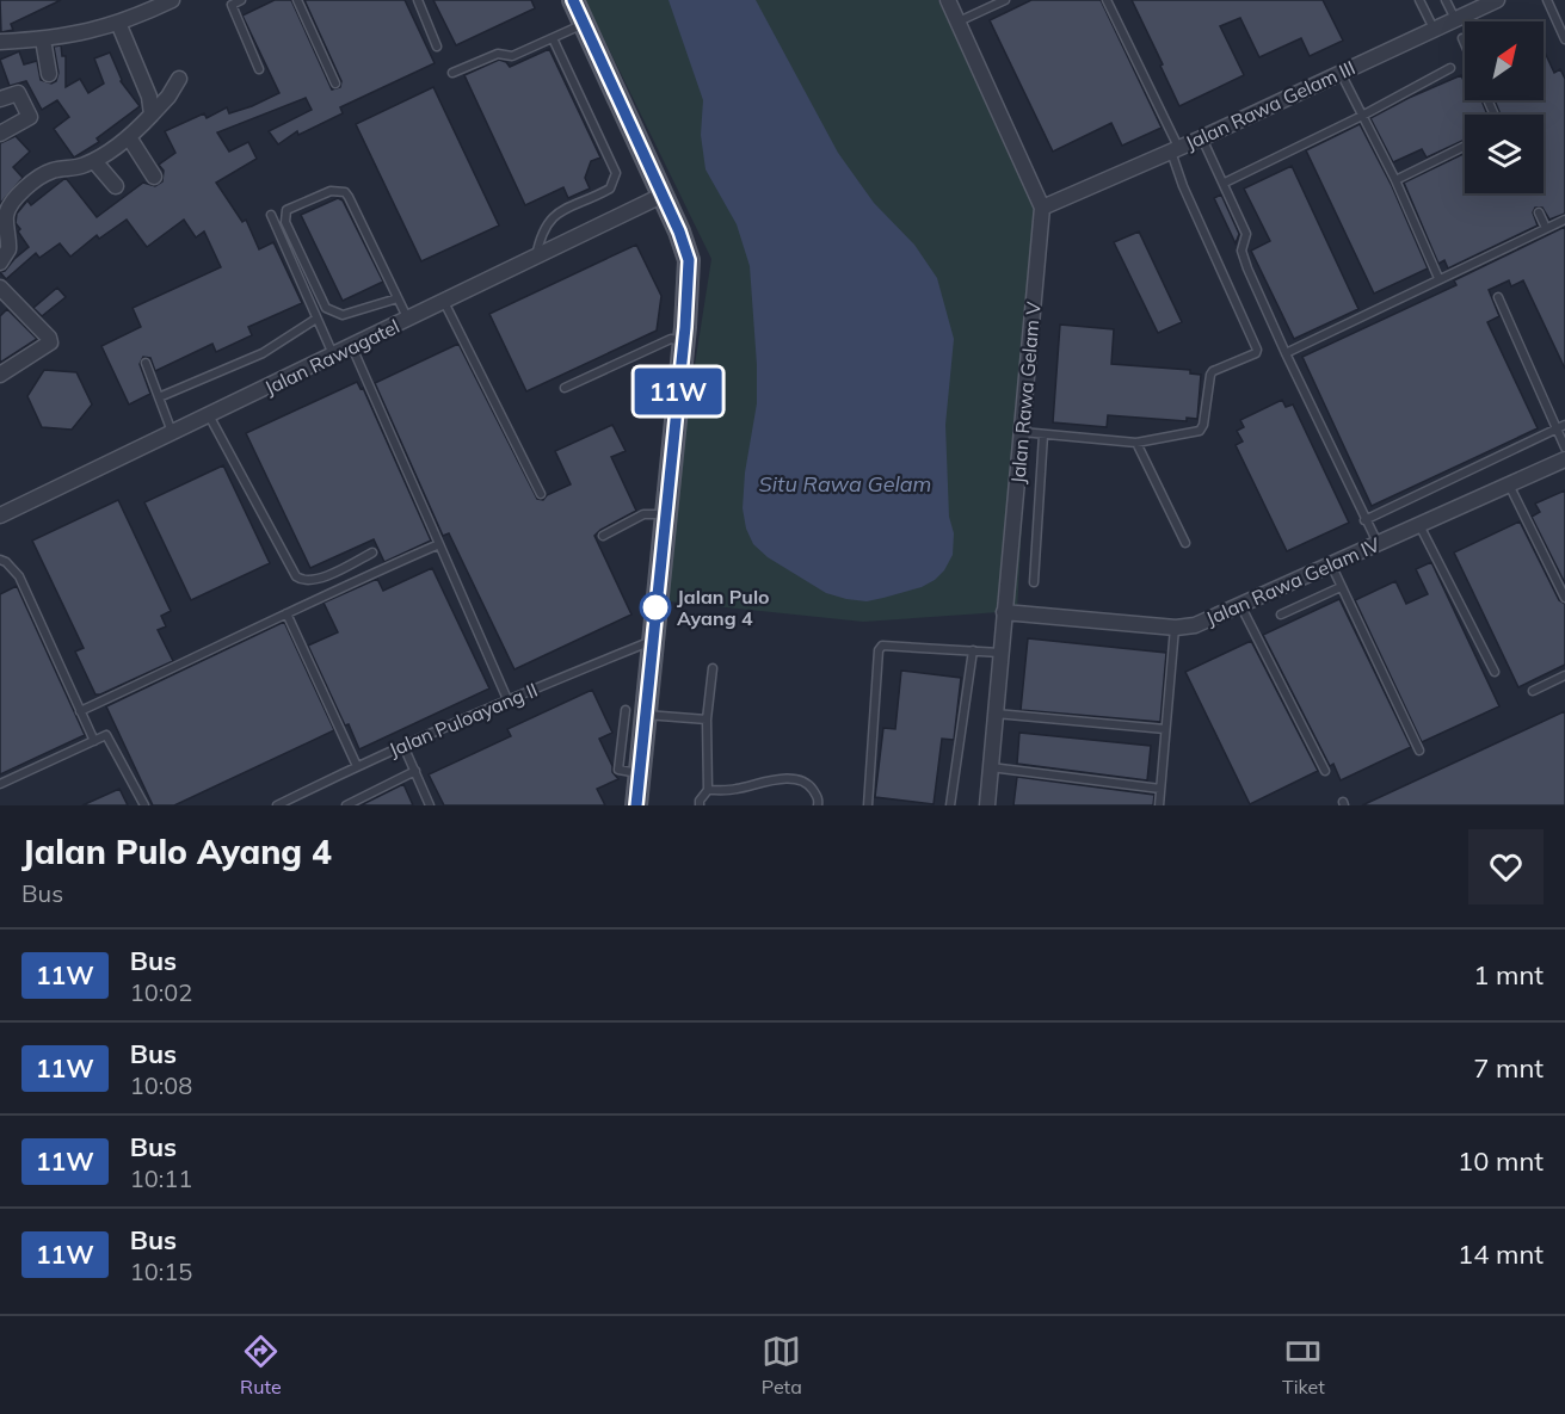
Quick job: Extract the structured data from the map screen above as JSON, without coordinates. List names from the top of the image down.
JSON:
{
  "streets": {
    "street": [
      "Jalan Rawa Gelam III",
      "Jalan Rawagatel",
      "Jalan Rawa Gelam V",
      "Jalan Rawa Gelam IV"
    ],
    "lane": ["Jalan Puloayang II"]
  },
  "crossings": [
    ["Jalan Rawa Gelam III", "Jalan Rawa Gelam V"],
    ["Jalan Rawa Gelam V", "Jalan Rawa Gelam IV"]
  ],
  "water": ["Situ Rawa Gelam"],
  "places": ["Jalan Pulo Ayang 4"],
  "lines": ["bus line 11W"],
  "north": "top right",
  "page": {
    "on_map": "11W",
    "heading": ["Jalan Pulo Ayang 4", "Bus"],
    "list": [
      {
        "mark": "11W",
        "name": "Bus",
        "note": "10:02",
        "value": "1 mnt"
      },
      {
        "mark": "11W",
        "name": "Bus",
        "note": "10:08",
        "value": "7 mnt"
      },
      {
        "mark": "11W",
        "name": "Bus",
        "note": "10:11",
        "value": "10 mnt"
      },
      {
        "mark": "11W",
        "name": "Bus",
        "note": "10:15",
        "value": "14 mnt"
      }
    ],
    "tabs": ["Rute", "Peta", "Tiket"]
  }
}
